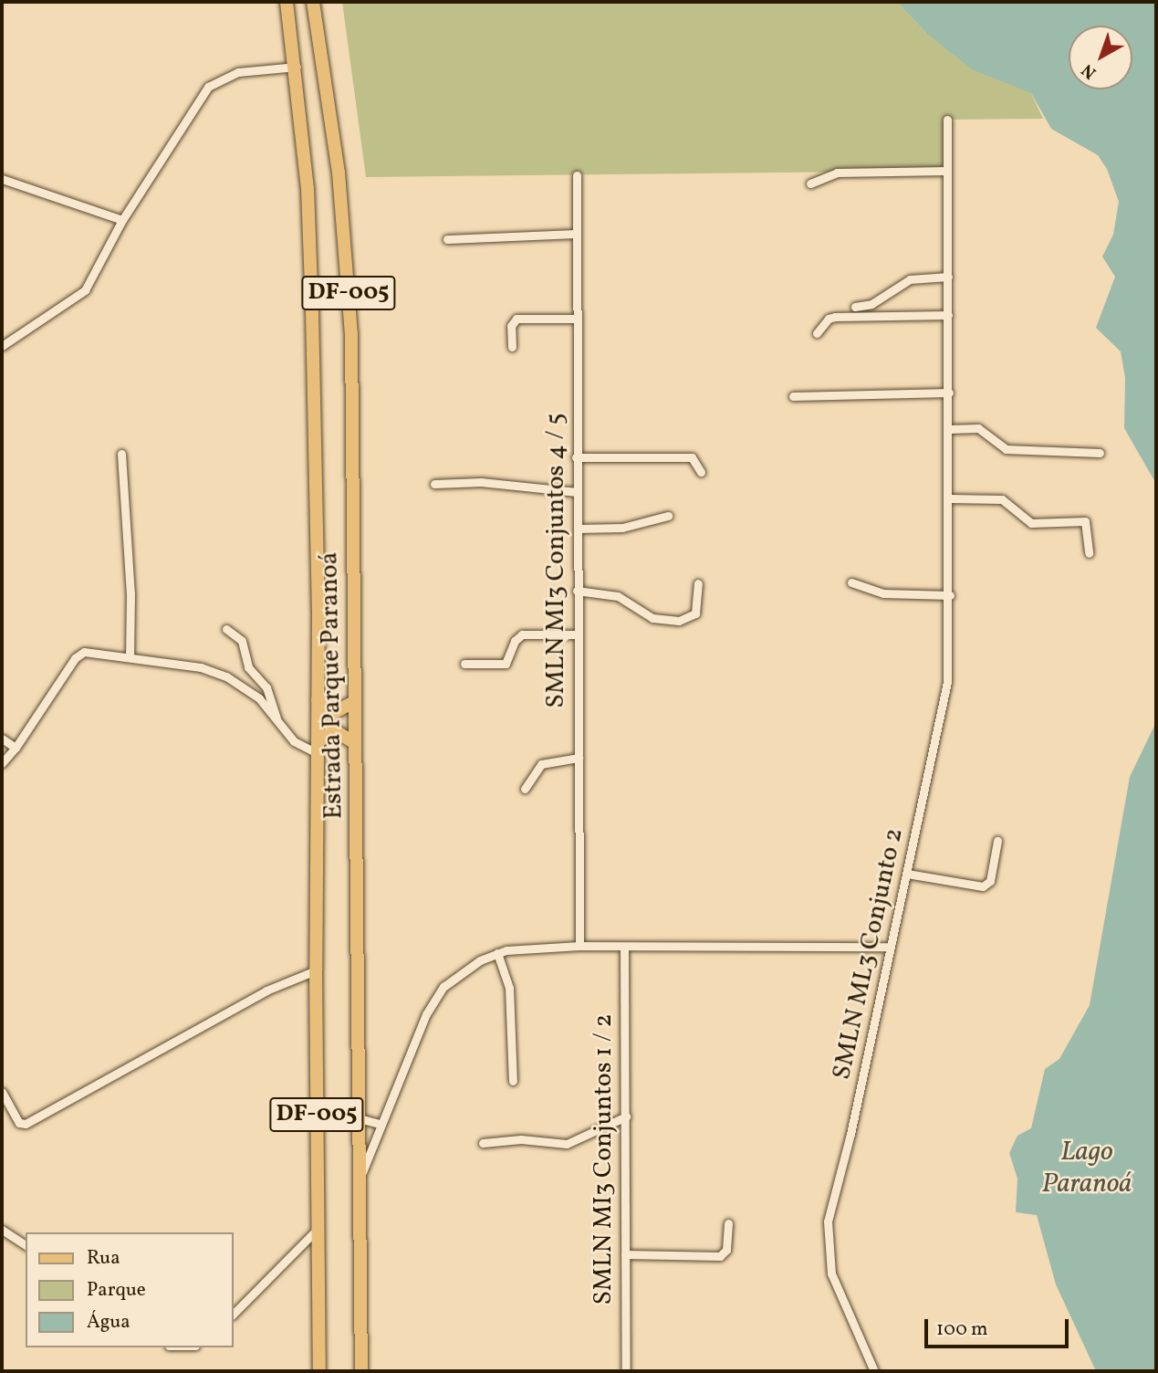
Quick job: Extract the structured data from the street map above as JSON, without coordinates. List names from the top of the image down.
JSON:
{
  "streets": {
    "main road": ["DF-005", "Estrada Parque Paranoá"],
    "street": ["SMLN MI3 Conjuntos 4 / 5", "SMLN ML3 Conjunto 2", "SMLN MI3 Conjuntos 1 / 2"]
  },
  "water": ["Lago Paranoá"],
  "legend": ["Rua", "Parque", "Água"],
  "scale_bar": "100 m",
  "north": "bottom left"
}
